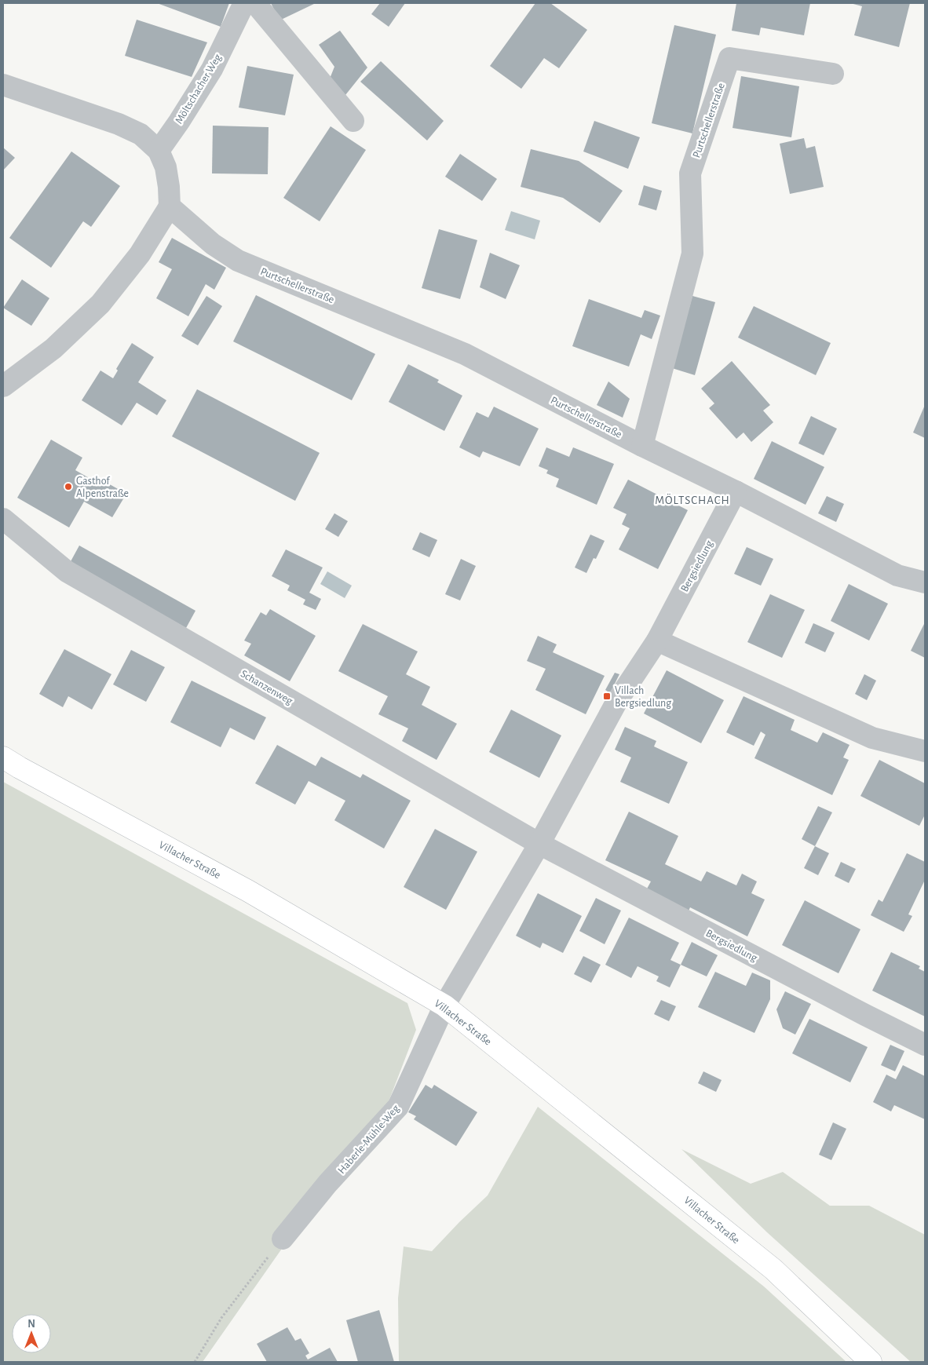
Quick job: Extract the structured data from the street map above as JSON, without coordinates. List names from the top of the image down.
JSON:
{
  "streets": {
    "main road": ["Villacher Straße"],
    "street": [
      "Möltschacher Weg",
      "Purtschellerstraße",
      "Bergsiedlung",
      "Schanzenweg",
      "Haberle-Mühle-Weg"
    ]
  },
  "crossings": [
    ["Purtschellerstraße", "Bergsiedlung"],
    ["Bergsiedlung", "Schanzenweg"],
    ["Bergsiedlung", "Villacher Straße"],
    ["Bergsiedlung", "Haberle-Mühle-Weg"],
    ["Villacher Straße", "Haberle-Mühle-Weg"]
  ],
  "districts": ["MÖLTSCHACH"],
  "places": {
    "other": ["Gasthof Alpenstraße"],
    "transit": ["Villach Bergsiedlung"]
  },
  "north": "top"
}
